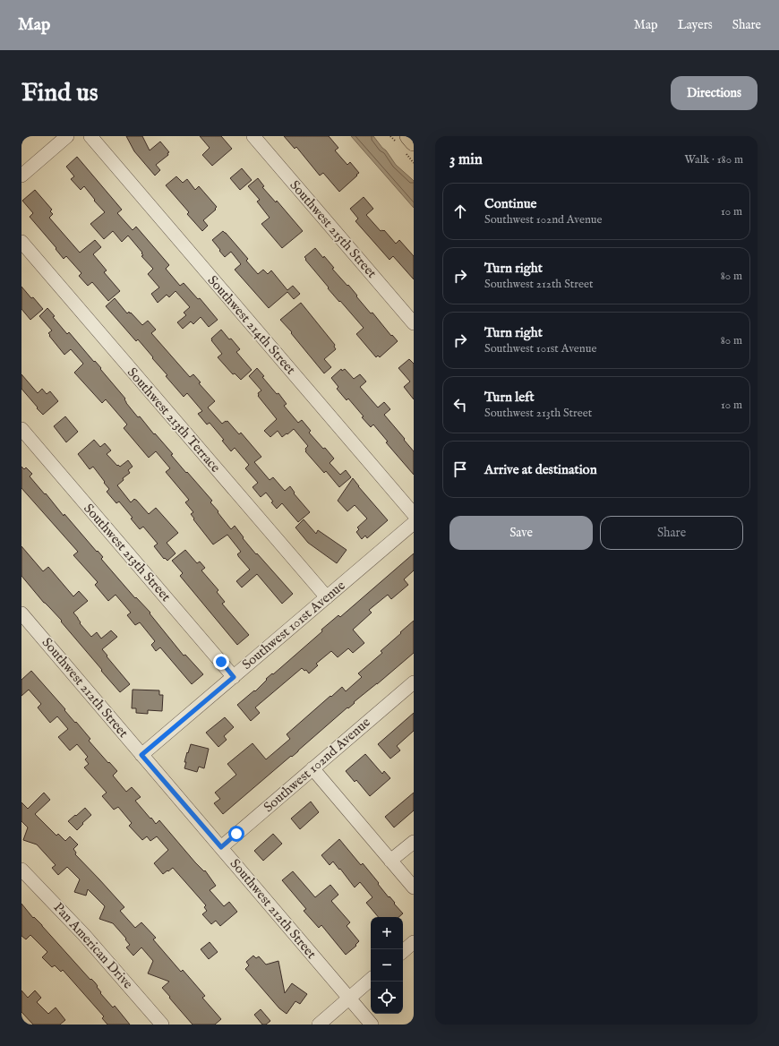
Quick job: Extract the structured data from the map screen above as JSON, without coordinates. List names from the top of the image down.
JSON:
{
  "streets": {
    "street": [
      "Southwest 215th Street",
      "Southwest 214th Street",
      "Southwest 213th Terrace",
      "Southwest 213th Street",
      "Southwest 101st Avenue",
      "Southwest 212th Street",
      "Southwest 102nd Avenue",
      "Pan American Drive"
    ]
  },
  "crossings": [
    ["Southwest 213th Terrace", "Southwest 101st Avenue"],
    ["Southwest 213th Street", "Southwest 101st Avenue"],
    ["Southwest 101st Avenue", "Southwest 212th Street"],
    ["Southwest 212th Street", "Southwest 102nd Avenue"]
  ],
  "page": {
    "header": "Map",
    "nav": ["Map", "Layers", "Share"],
    "buttons": [
      "Directions",
      ["Save", "Share"]
    ],
    "title": "Find us",
    "heading": ["3 min", "Walk · 180 m"],
    "list": [
      ["Continue", "Southwest 102nd Avenue", "10 m"],
      ["Turn right", "Southwest 212th Street", "80 m"],
      ["Turn right", "Southwest 101st Avenue", "80 m"],
      ["Turn left", "Southwest 213th Street", "10 m"],
      "Arrive at destination"
    ],
    "map_buttons": ["+", "−"]
  }
}
